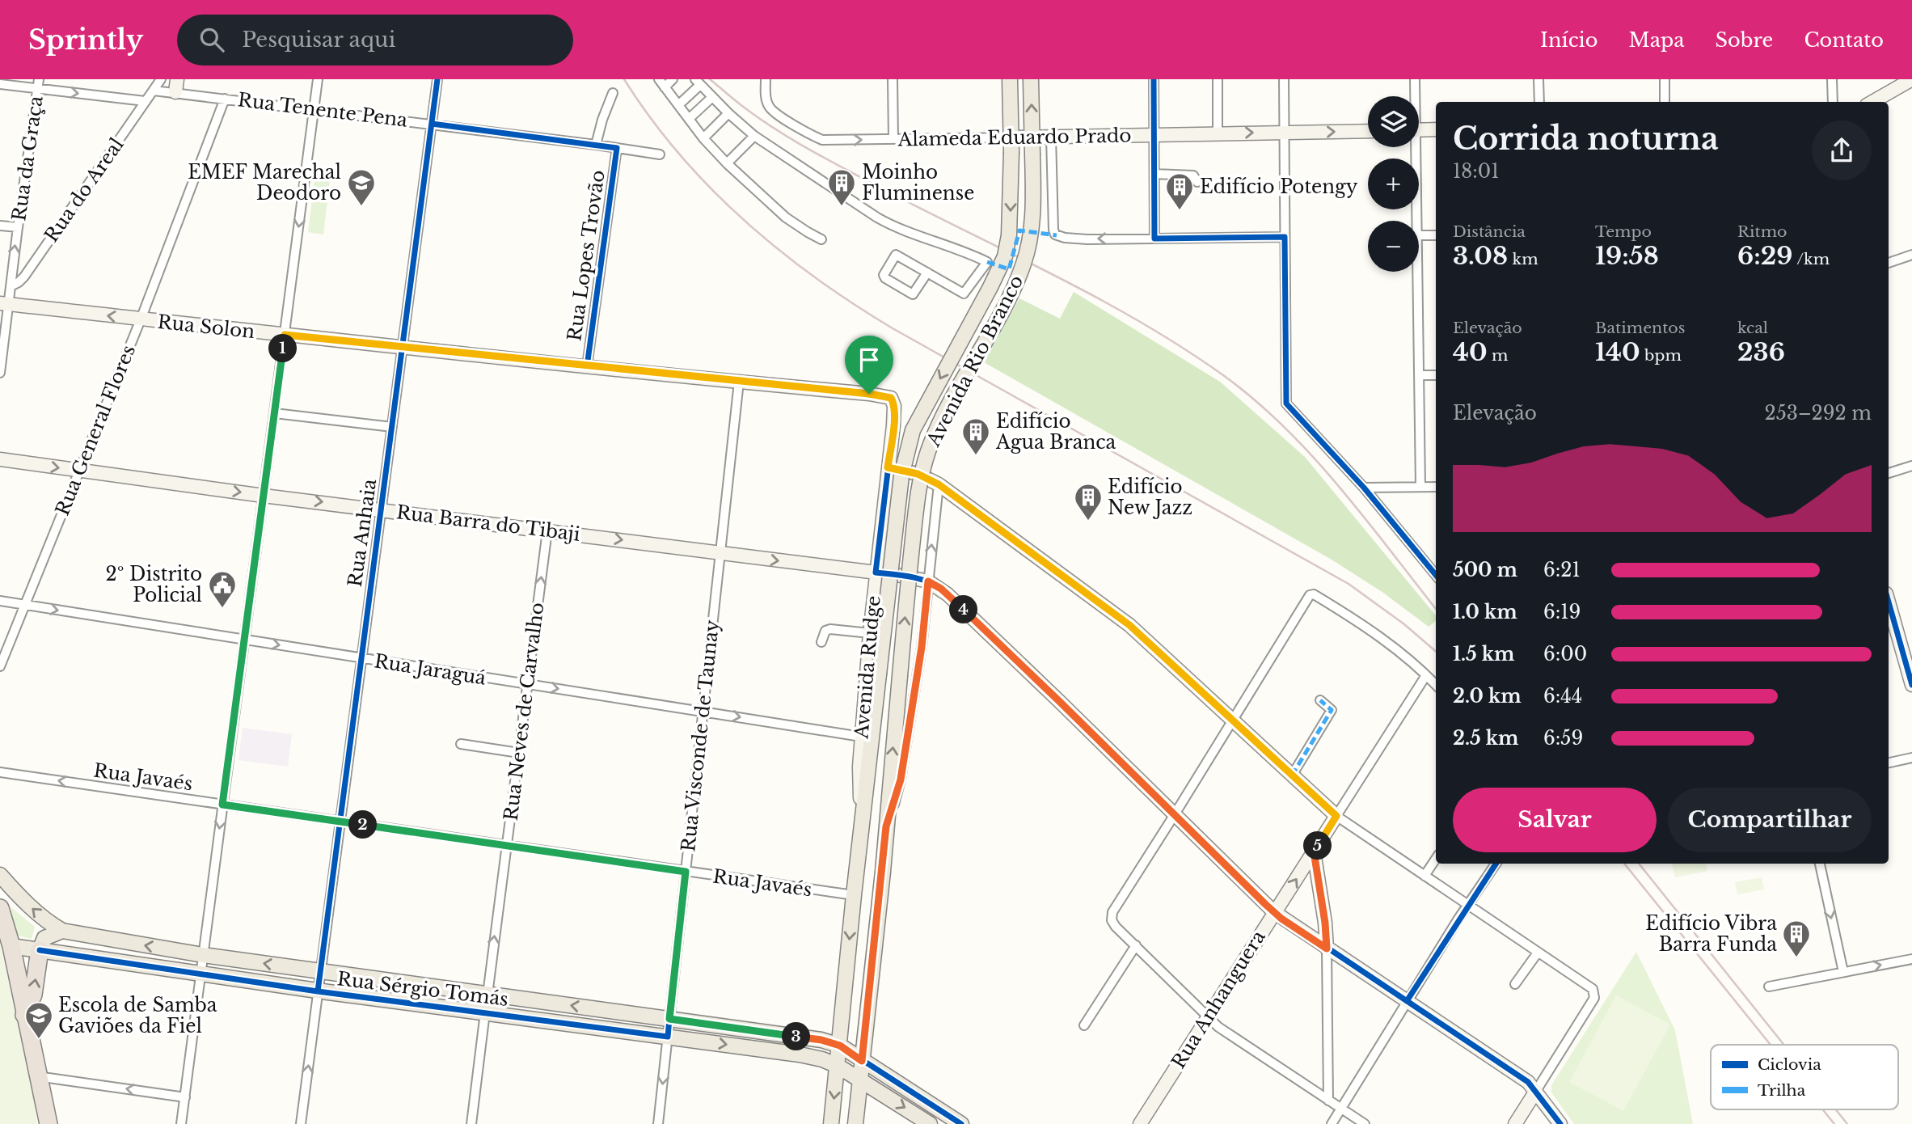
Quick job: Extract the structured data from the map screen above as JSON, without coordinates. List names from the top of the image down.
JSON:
{
  "streets": {
    "main road": ["Avenida Rio Branco", "Avenida Rudge", "Rua Sérgio Tomás"],
    "street": [
      "Rua Tenente Pena",
      "Alameda Eduardo Prado",
      "Rua da Graça",
      "Rua do Areal",
      "Rua Lopes Trovão",
      "Rua Solon",
      "Rua General Flores",
      "Rua Barra do Tibaji",
      "Rua Anhaia",
      "Rua Jaraguá",
      "Rua Neves de Carvalho",
      "Rua Visconde de Taunay",
      "Rua Javaés",
      "Rua Anhanguera"
    ]
  },
  "crossings": [
    ["Rua Tenente Pena", "Rua do Areal"],
    ["Rua Tenente Pena", "Rua Lopes Trovão"],
    ["Rua Tenente Pena", "Rua General Flores"],
    ["Rua Tenente Pena", "Rua Anhaia"],
    ["Alameda Eduardo Prado", "Avenida Rio Branco"],
    ["Rua da Graça", "Rua do Areal"],
    ["Rua da Graça", "Rua Solon"],
    ["Rua Lopes Trovão", "Rua Solon"],
    ["Rua Solon", "Rua General Flores"],
    ["Rua Solon", "Rua Anhaia"],
    ["Rua Solon", "Avenida Rudge"],
    ["Rua Solon", "Rua Visconde de Taunay"],
    ["Avenida Rio Branco", "Avenida Rudge"],
    ["Rua General Flores", "Rua Barra do Tibaji"],
    ["Rua General Flores", "Rua Jaraguá"],
    ["Rua Barra do Tibaji", "Rua Anhaia"],
    ["Rua Barra do Tibaji", "Avenida Rudge"],
    ["Rua Barra do Tibaji", "Rua Neves de Carvalho"],
    ["Rua Barra do Tibaji", "Rua Visconde de Taunay"],
    ["Rua Anhaia", "Rua Jaraguá"],
    ["Rua Anhaia", "Rua Javaés"],
    ["Rua Anhaia", "Rua Sérgio Tomás"],
    ["Avenida Rudge", "Rua Jaraguá"],
    ["Avenida Rudge", "Rua Javaés"],
    ["Avenida Rudge", "Rua Sérgio Tomás"],
    ["Rua Jaraguá", "Rua Neves de Carvalho"],
    ["Rua Jaraguá", "Rua Visconde de Taunay"],
    ["Rua Neves de Carvalho", "Rua Javaés"],
    ["Rua Neves de Carvalho", "Rua Sérgio Tomás"],
    ["Rua Visconde de Taunay", "Rua Javaés"],
    ["Rua Visconde de Taunay", "Rua Sérgio Tomás"]
  ],
  "one_way": [
    "Alameda Eduardo Prado",
    "Rua Barra do Tibaji",
    "Rua Jaraguá",
    "Rua Neves de Carvalho"
  ],
  "places": {
    "school or university": ["EMEF Marechal Deodoro", "Escola de Samba Gaviões da Fiel"],
    "building": [
      "Moinho Fluminense",
      "Edifício Potengy",
      "Edifício Agua Branca",
      "Edifício New Jazz",
      "Edifício Vibra Barra Funda"
    ],
    "public building": ["2º Distrito Policial"]
  },
  "legend": ["Ciclovia", "Trilha"],
  "page": {
    "header": "Sprintly",
    "search": "Pesquisar aqui",
    "nav": [
      "Início",
      "Mapa",
      "Sobre",
      "Contato"
    ],
    "map_buttons": ["+", "−"],
    "heading": ["Corrida noturna", "18:01"],
    "stats": [
      ["Distância", "3.08 km"],
      ["Tempo", "19:58"],
      ["Ritmo", "6:29 /km"],
      ["Elevação", "40 m"],
      ["Batimentos", "140 bpm"],
      ["kcal", "236"]
    ],
    "pins": [
      "1",
      "4",
      "2",
      "5",
      "3"
    ],
    "chart": ["Elevação", "253–292 m"],
    "list": [
      {
        "name": "500 m",
        "note": "6:21"
      },
      {
        "name": "1.0 km",
        "note": "6:19"
      },
      {
        "name": "1.5 km",
        "note": "6:00"
      },
      {
        "name": "2.0 km",
        "note": "6:44"
      },
      {
        "name": "2.5 km",
        "note": "6:59"
      }
    ],
    "buttons": ["Salvar", "Compartilhar"]
  }
}
